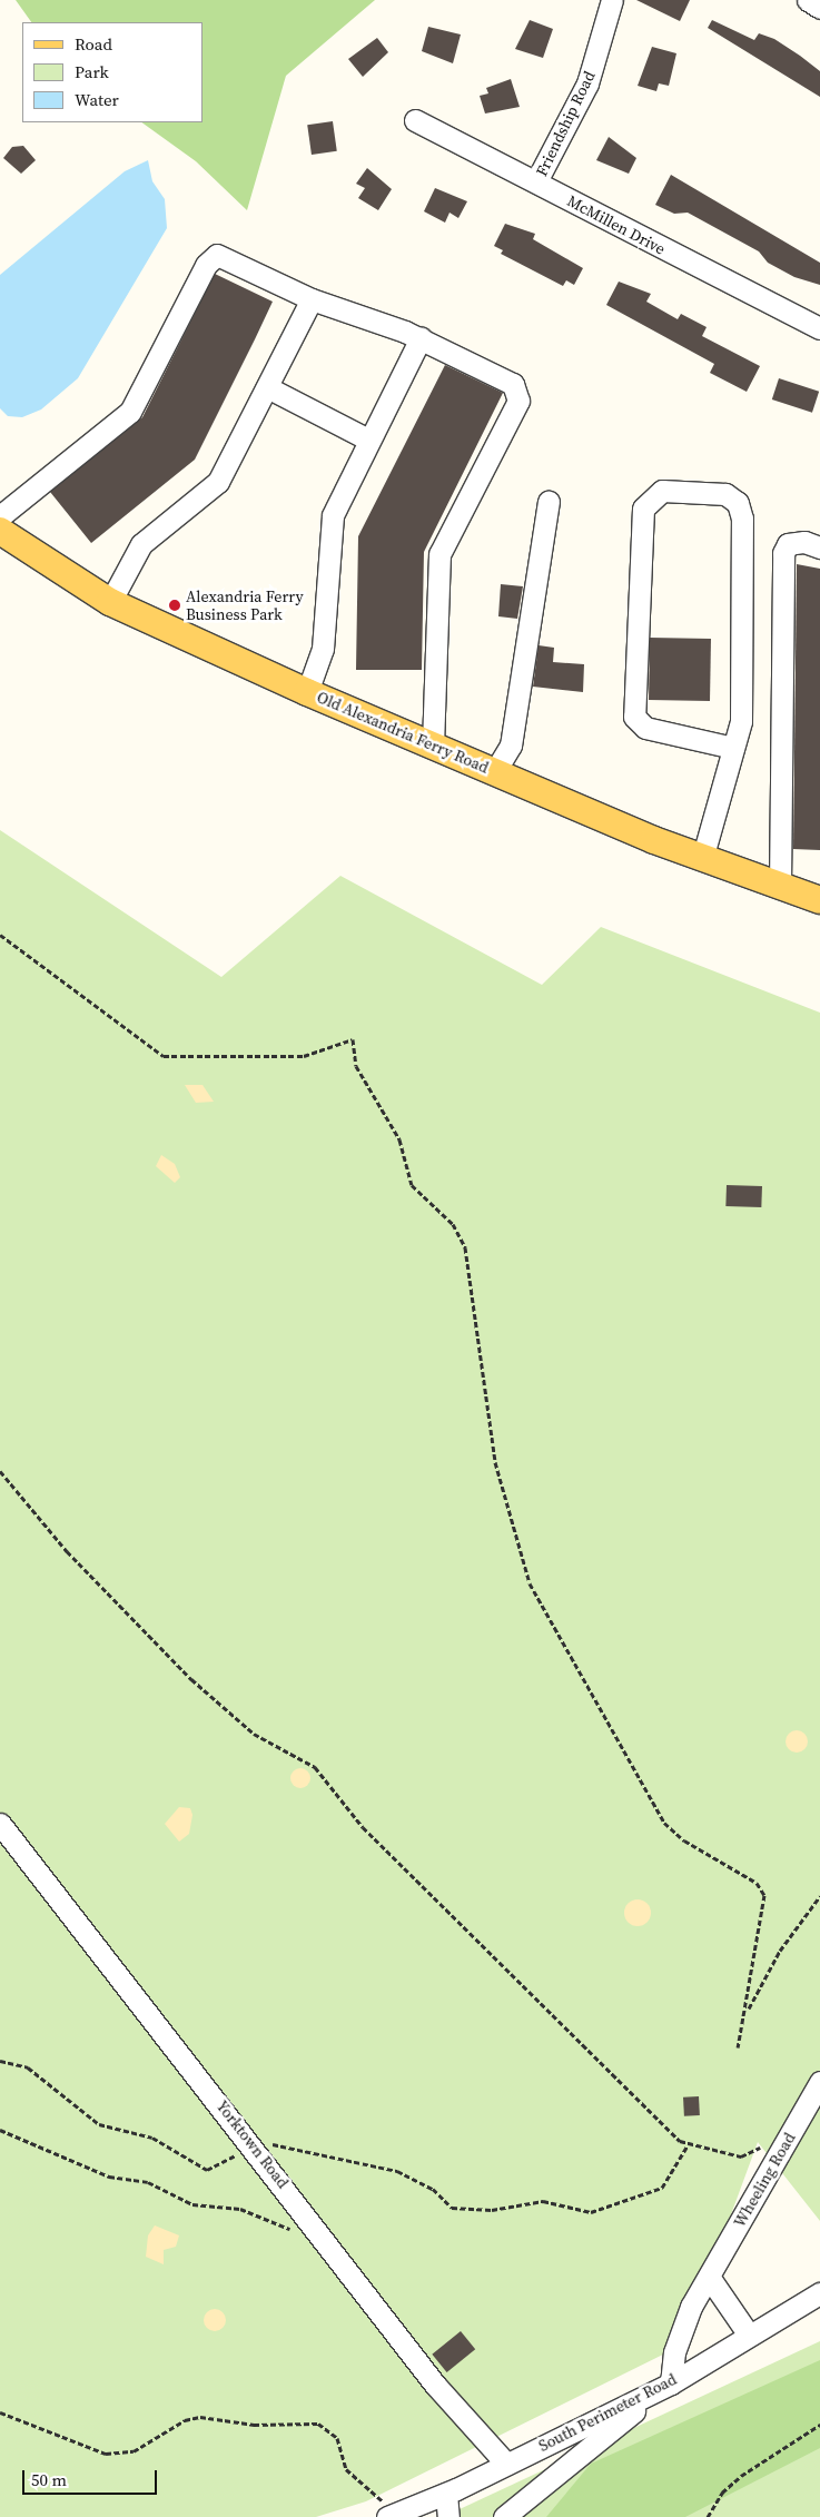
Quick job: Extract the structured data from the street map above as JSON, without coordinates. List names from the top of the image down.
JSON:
{
  "streets": {
    "main road": ["Old Alexandria Ferry Road"],
    "street": [
      "Friendship Road",
      "McMillen Drive",
      "Yorktown Road",
      "Wheeling Road",
      "South Perimeter Road"
    ]
  },
  "crossings": [
    ["Friendship Road", "McMillen Drive"],
    ["Yorktown Road", "South Perimeter Road"],
    ["Wheeling Road", "South Perimeter Road"]
  ],
  "places": ["Alexandria Ferry Business Park"],
  "legend": ["Road", "Park", "Water"],
  "scale_bar": "50 m"
}
